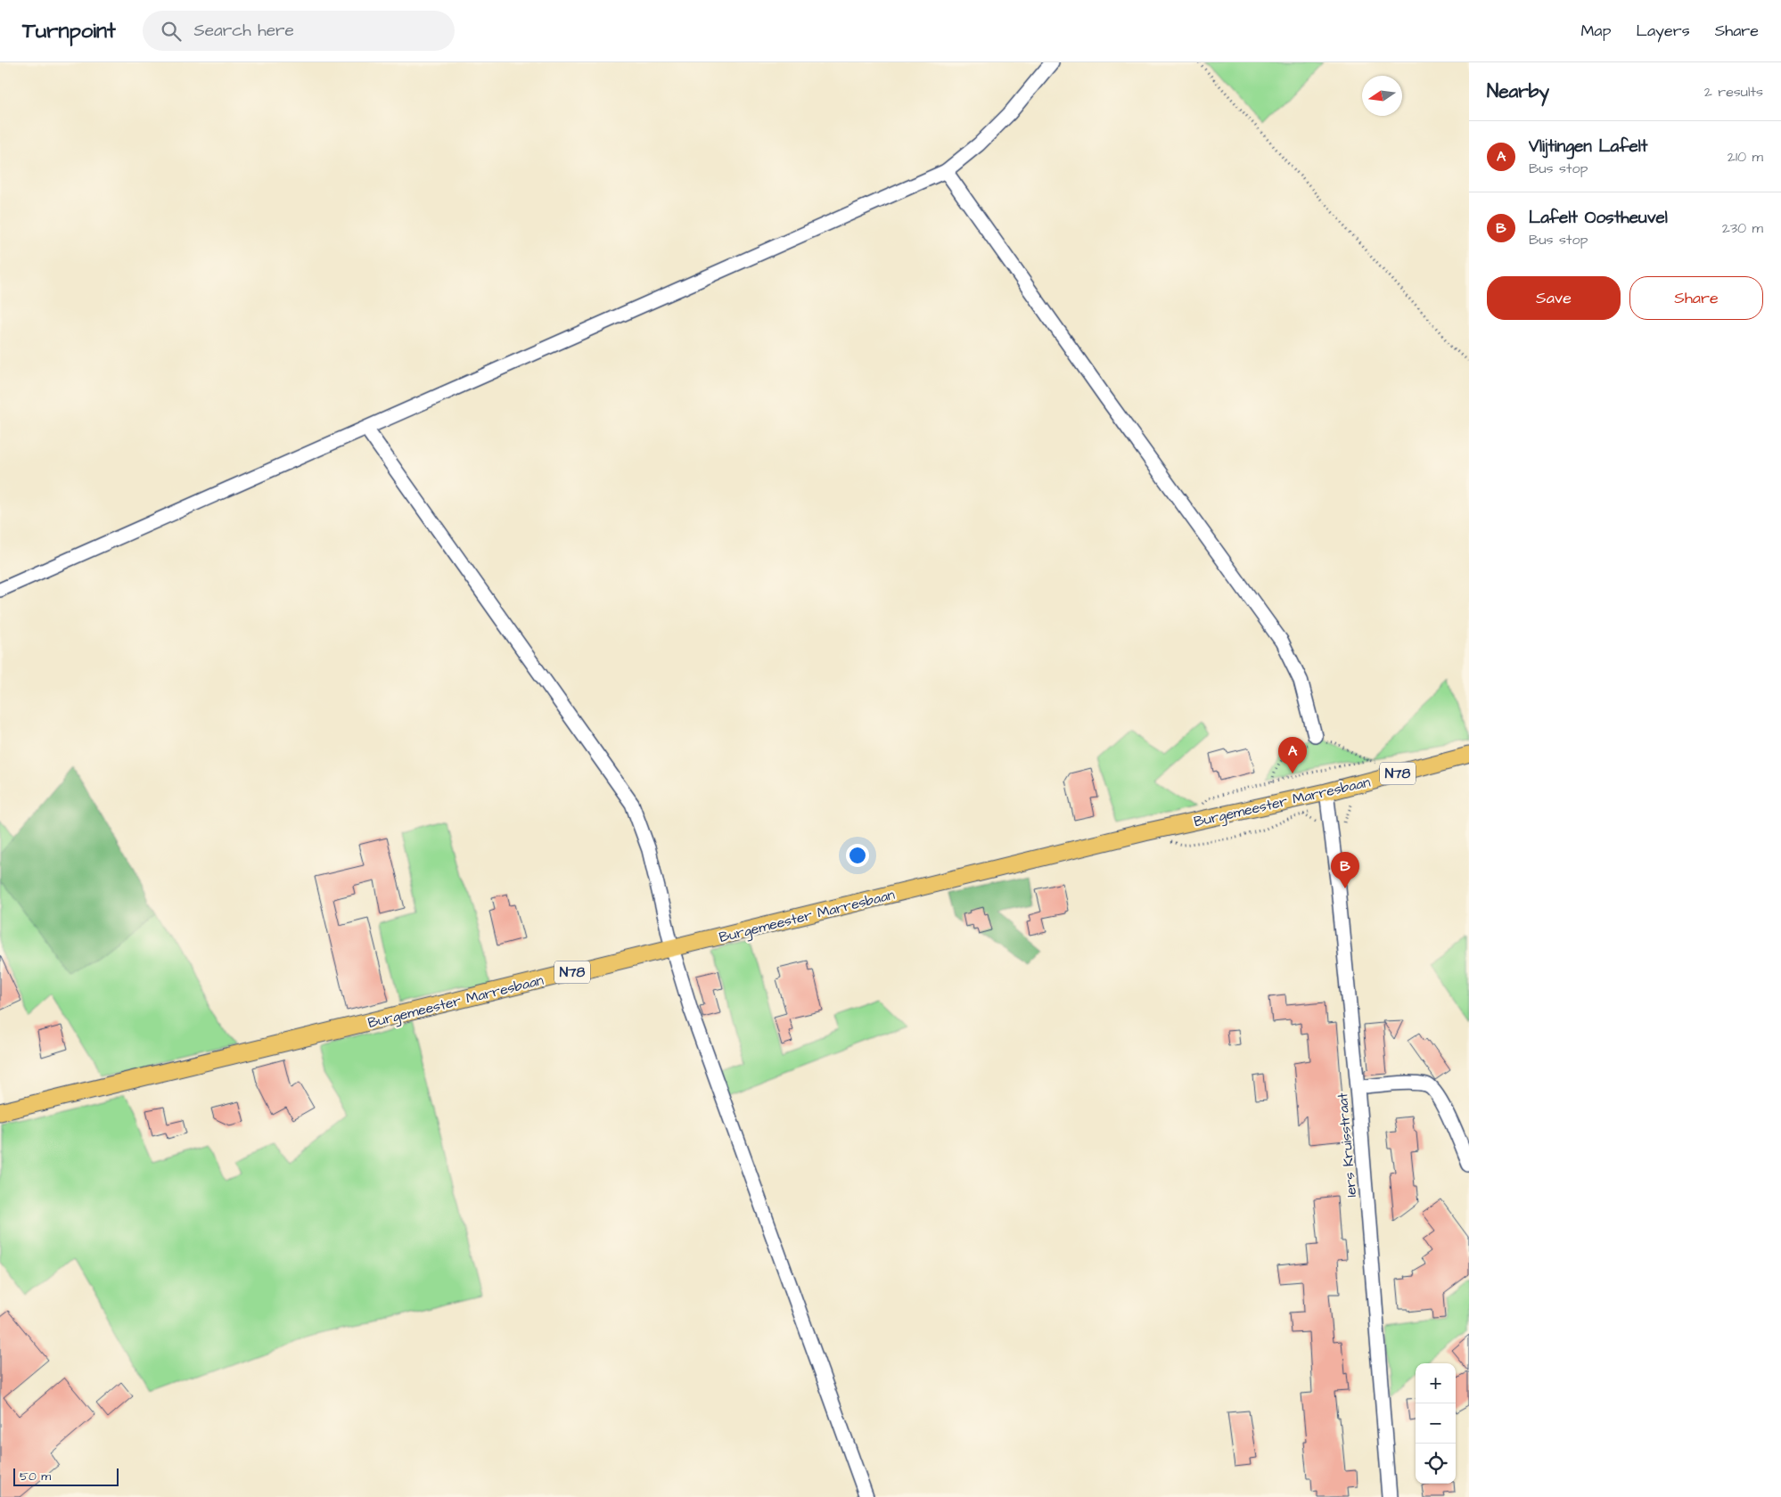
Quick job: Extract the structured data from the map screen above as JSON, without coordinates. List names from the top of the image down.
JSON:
{
  "streets": {
    "main road": ["N78", "Burgemeester Marresbaan"],
    "street": ["Iers Kruisstraat"]
  },
  "crossings": [
    ["Burgemeester Marresbaan", "Iers Kruisstraat"]
  ],
  "scale_bar": "50 m",
  "north": "left",
  "page": {
    "header": "Turnpoint",
    "search": "Search here",
    "nav": ["Map", "Layers", "Share"],
    "heading": ["Nearby", "2 results"],
    "list": [
      {
        "mark": "A",
        "name": "Vlijtingen Lafelt",
        "note": "Bus stop",
        "value": "210 m"
      },
      {
        "mark": "B",
        "name": "Lafelt Oostheuvel",
        "note": "Bus stop",
        "value": "230 m"
      }
    ],
    "buttons": ["Save", "Share"],
    "pins": ["A", "B"],
    "map_buttons": ["+", "−"],
    "scale": "50 m"
  }
}
